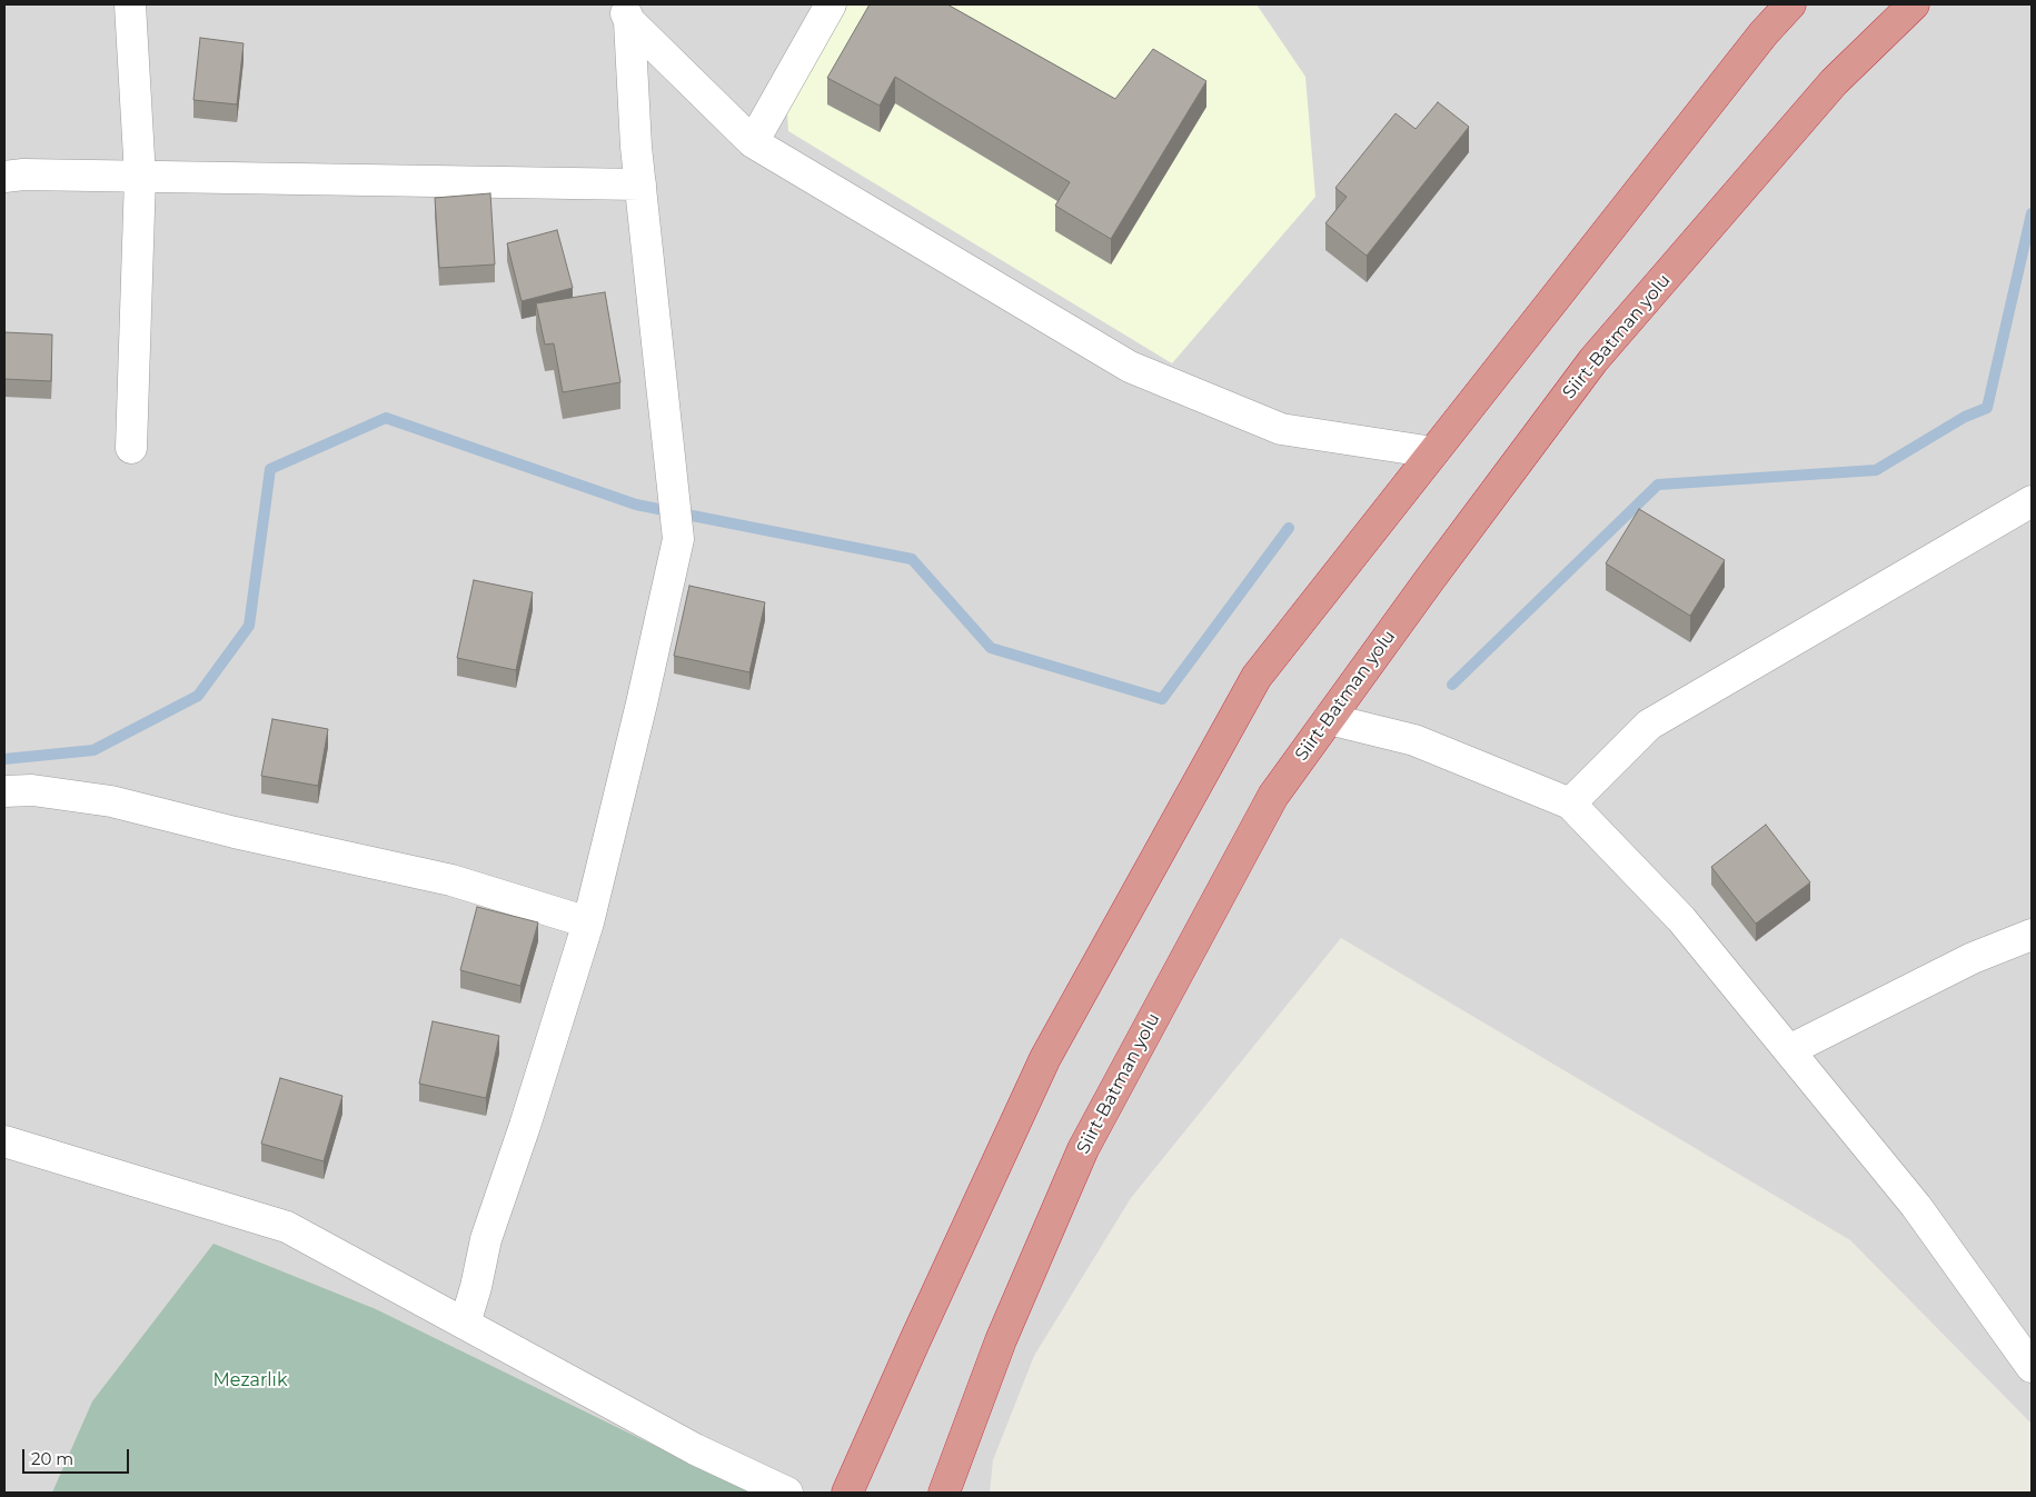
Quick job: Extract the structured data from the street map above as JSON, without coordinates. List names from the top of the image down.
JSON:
{
  "streets": {
    "highway": ["Siirt-Batman yolu"]
  },
  "parks": ["Mezarlık"],
  "scale_bar": "20 m"
}
